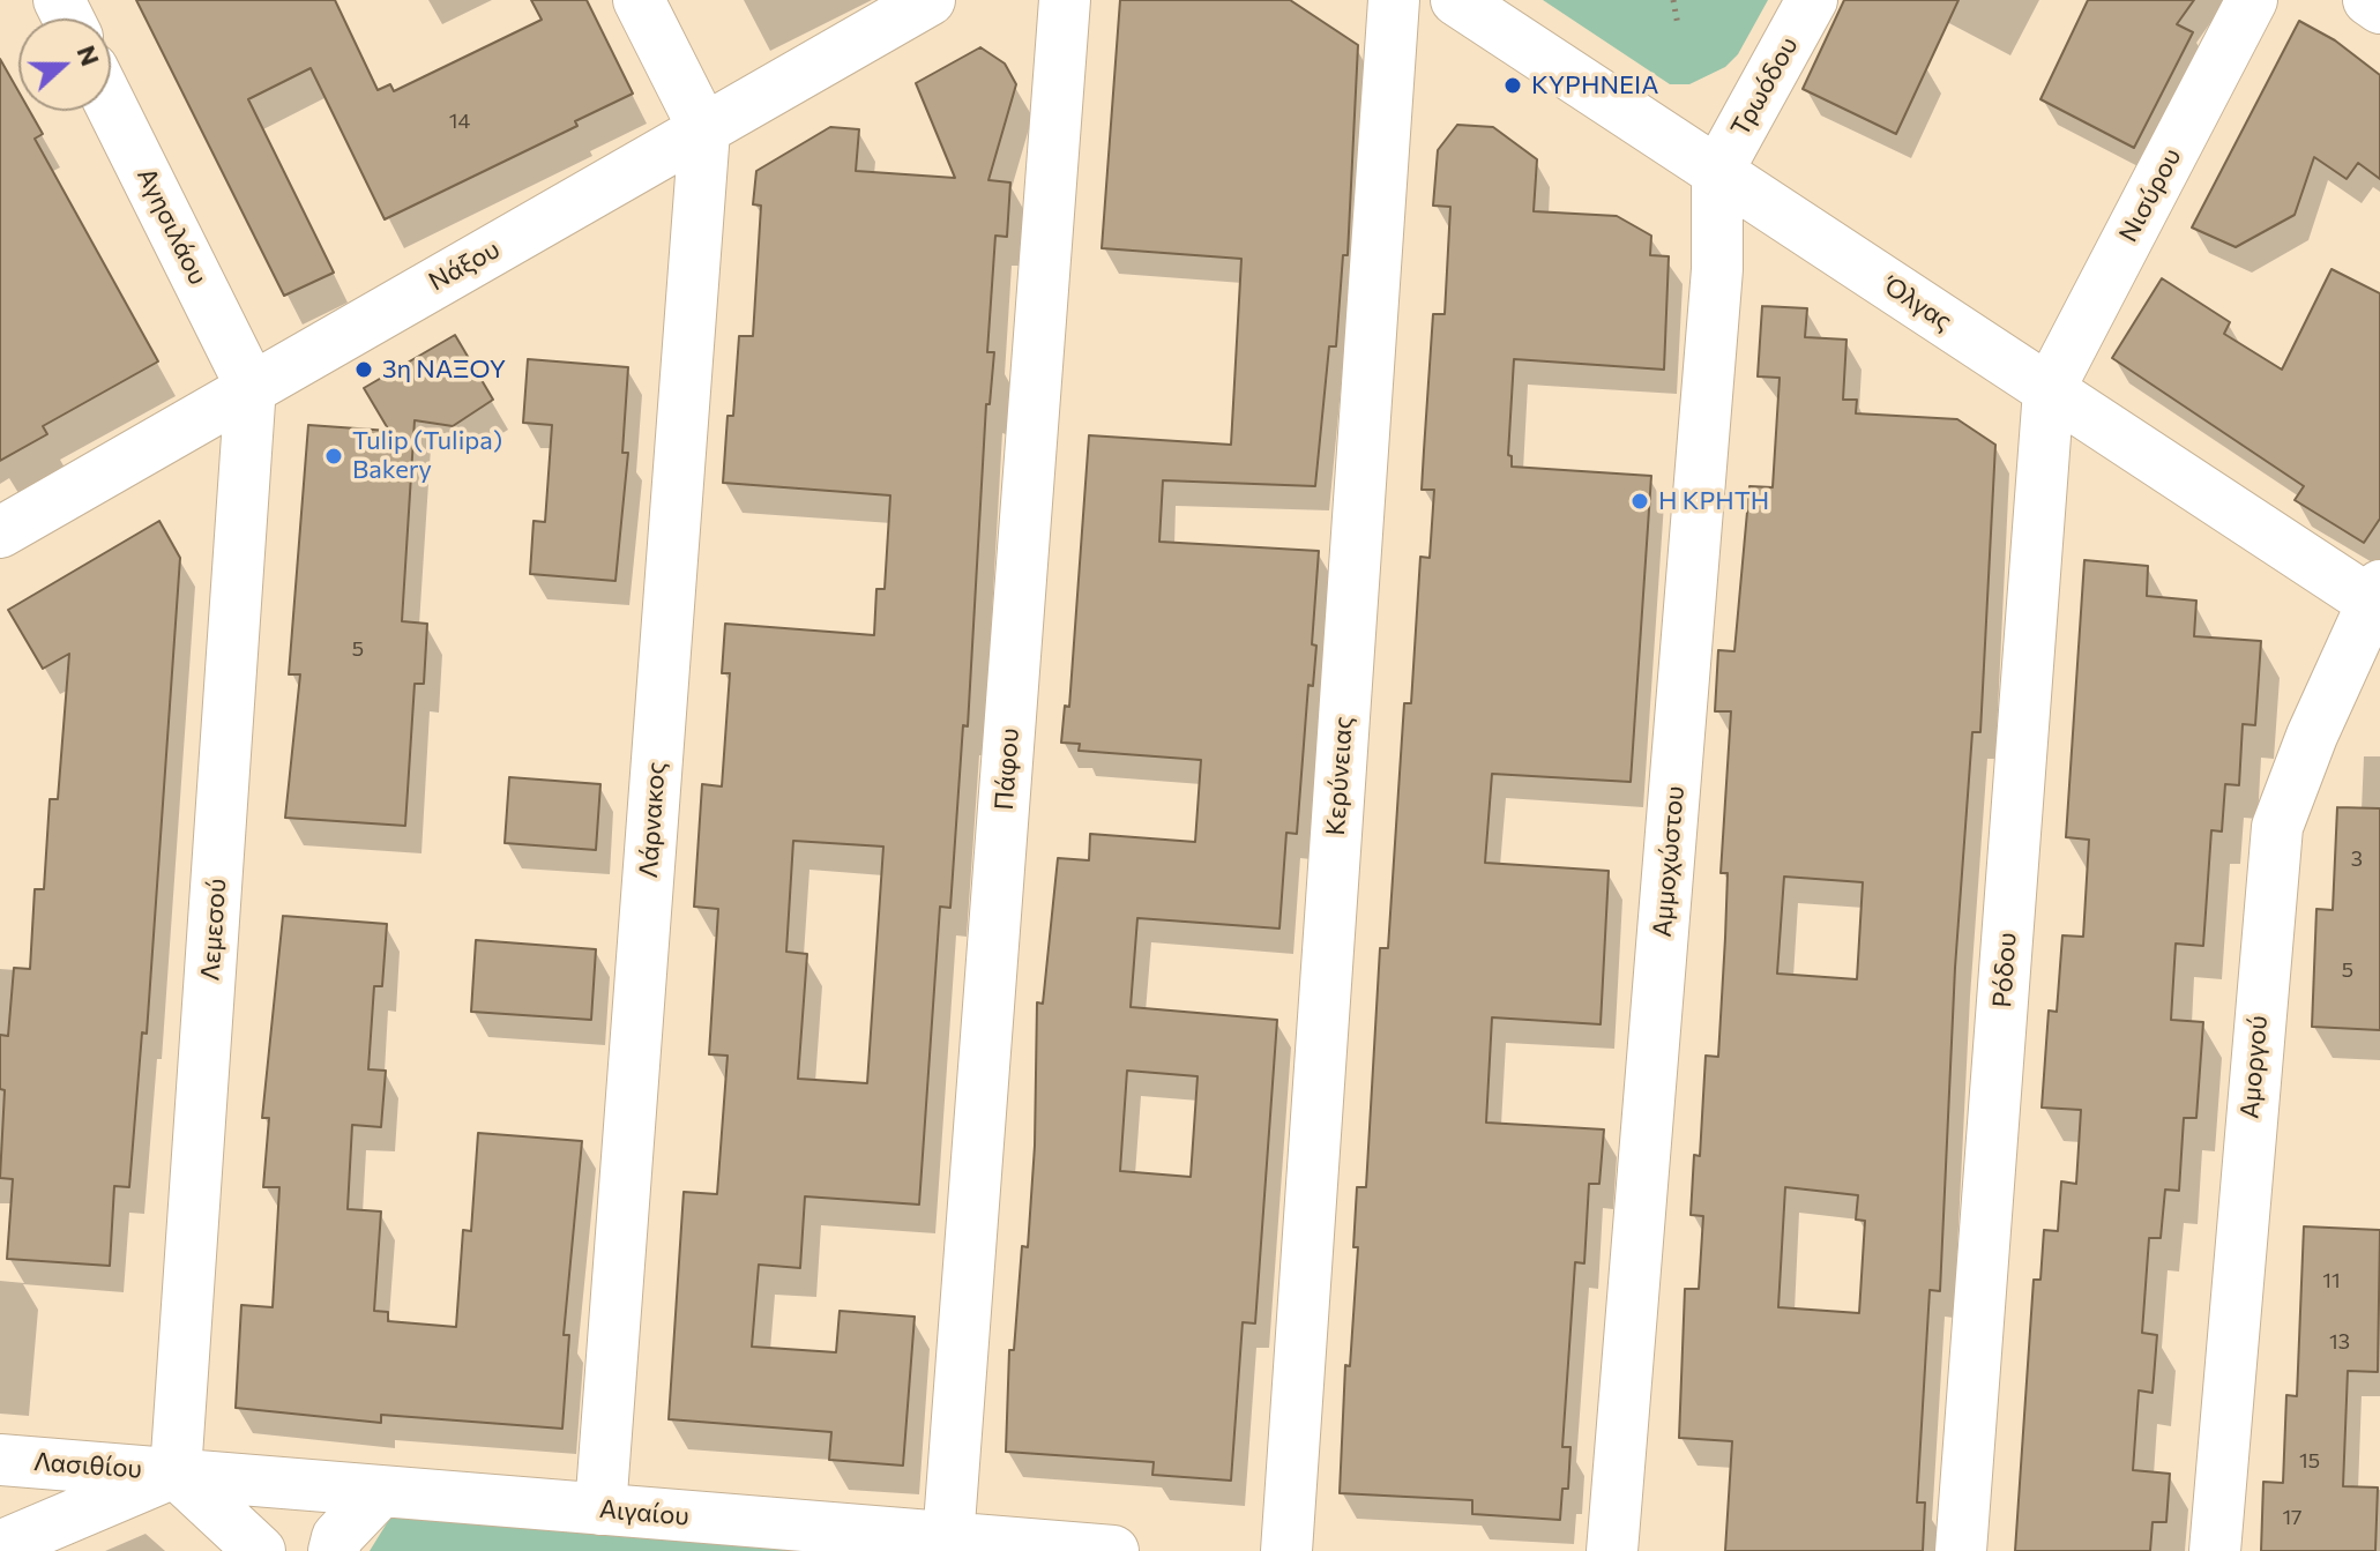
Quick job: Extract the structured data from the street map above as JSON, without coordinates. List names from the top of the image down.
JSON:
{
  "streets": {
    "street": [
      "Τρωόδου",
      "Νισύρου",
      "Αγησιλάου",
      "Νάξου",
      "Όλγας",
      "Πάφου",
      "Κερύνειας",
      "Λάρνακος",
      "Αμμοχώστου",
      "Λεμεσού",
      "Ρόδου",
      "Αμοργού",
      "Λασιθίου",
      "Αιγαίου"
    ]
  },
  "crossings": [
    ["Τρωόδου", "Όλγας"],
    ["Τρωόδου", "Αμμοχώστου"],
    ["Νισύρου", "Όλγας"],
    ["Νισύρου", "Ρόδου"],
    ["Αγησιλάου", "Νάξου"],
    ["Αγησιλάου", "Λεμεσού"],
    ["Νάξου", "Λάρνακος"],
    ["Νάξου", "Λεμεσού"],
    ["Όλγας", "Αμμοχώστου"],
    ["Όλγας", "Ρόδου"],
    ["Όλγας", "Αμοργού"],
    ["Πάφου", "Αιγαίου"],
    ["Λάρνακος", "Αιγαίου"],
    ["Λεμεσού", "Λασιθίου"],
    ["Λεμεσού", "Αιγαίου"],
    ["Λασιθίου", "Αιγαίου"]
  ],
  "places": [
    "ΚΥΡΗΝΕΙΑ",
    "3η ΝΑΞΟΥ",
    "Tulip (Tulipa) Bakery",
    "Η ΚΡΗΤΗ"
  ],
  "house_numbers": [
    "14",
    "5",
    "3",
    "5",
    "11",
    "13",
    "15",
    "17"
  ],
  "north": "right"
}
